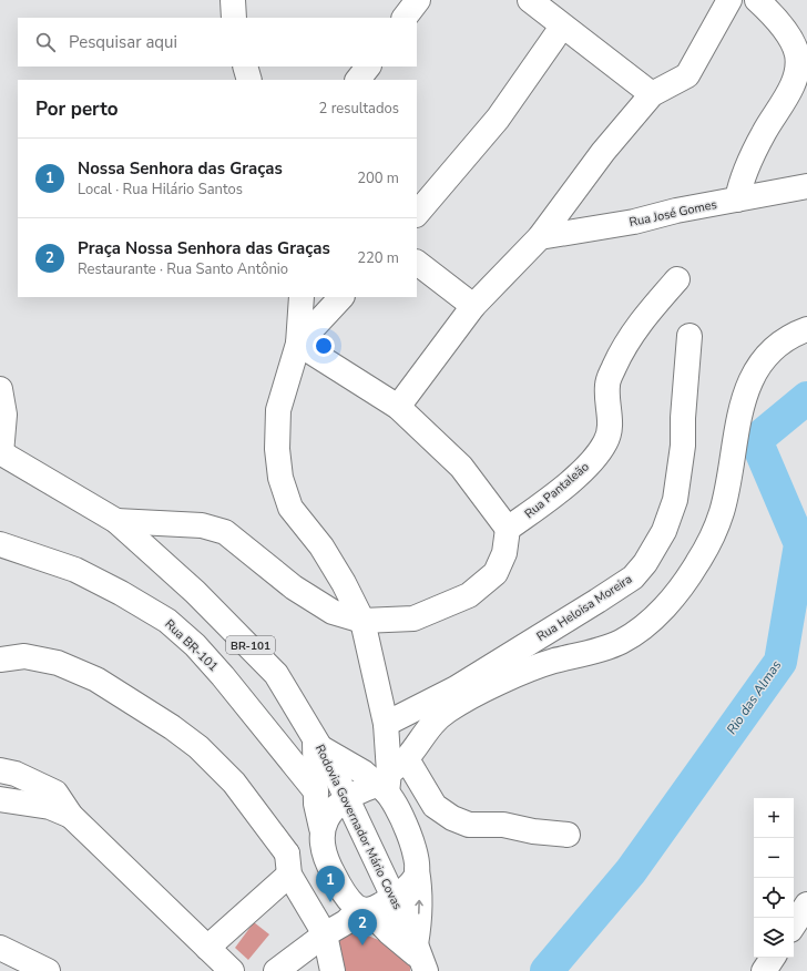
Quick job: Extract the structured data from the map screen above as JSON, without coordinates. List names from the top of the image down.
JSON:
{
  "streets": {
    "main road": [
      "Rua José Gomes",
      "Rua Pantaleão",
      "Rua Heloisa Moreira",
      "Rua BR-101",
      "BR-101",
      "Rodovia Governador Mário Covas"
    ]
  },
  "water": ["Rio das Almas"],
  "page": {
    "search": "Pesquisar aqui",
    "heading": ["Por perto", "2 resultados"],
    "list": [
      {
        "mark": "1",
        "name": "Nossa Senhora das Graças",
        "note": "Local · Rua Hilário Santos",
        "value": "200 m"
      },
      {
        "mark": "2",
        "name": "Praça Nossa Senhora das Graças",
        "note": "Restaurante · Rua Santo Antônio",
        "value": "220 m"
      }
    ],
    "map_buttons": ["+", "−"],
    "pins": ["1", "2"]
  }
}
